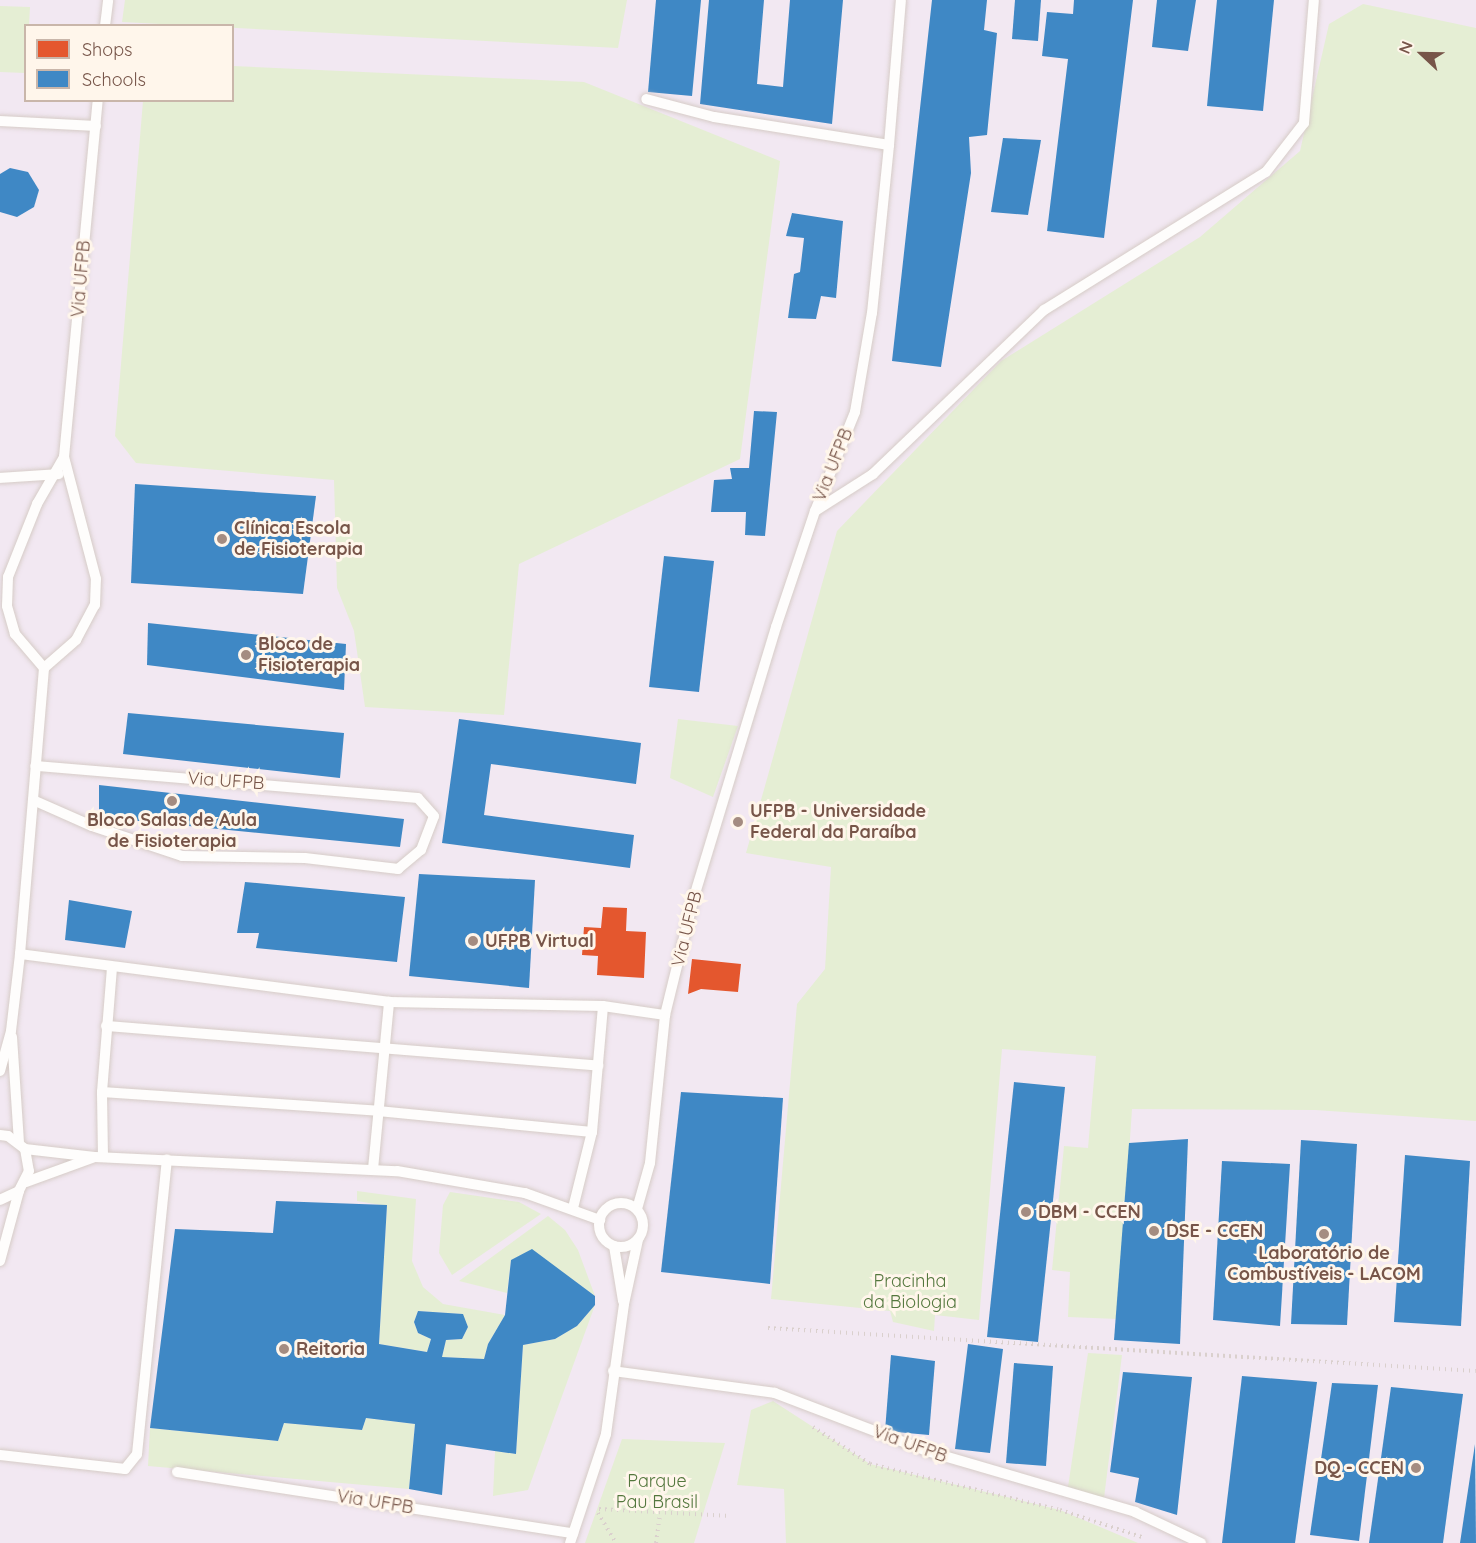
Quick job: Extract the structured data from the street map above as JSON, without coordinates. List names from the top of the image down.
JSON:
{
  "streets": {
    "lane": ["Via UFPB"]
  },
  "parks": ["Pracinha da Biologia", "Parque Pau Brasil"],
  "places": [
    "Clínica Escola de Fisioterapia",
    "Bloco de Fisioterapia",
    "Bloco Salas de Aula de Fisioterapia",
    "UFPB - Universidade Federal da Paraíba",
    "UFPB Virtual",
    "DBM - CCEN",
    "DSE - CCEN",
    "Laboratório de Combustíveis - LACOM",
    "Reitoria",
    "DQ - CCEN"
  ],
  "legend": ["Shops", "Schools"],
  "north": "left"
}
